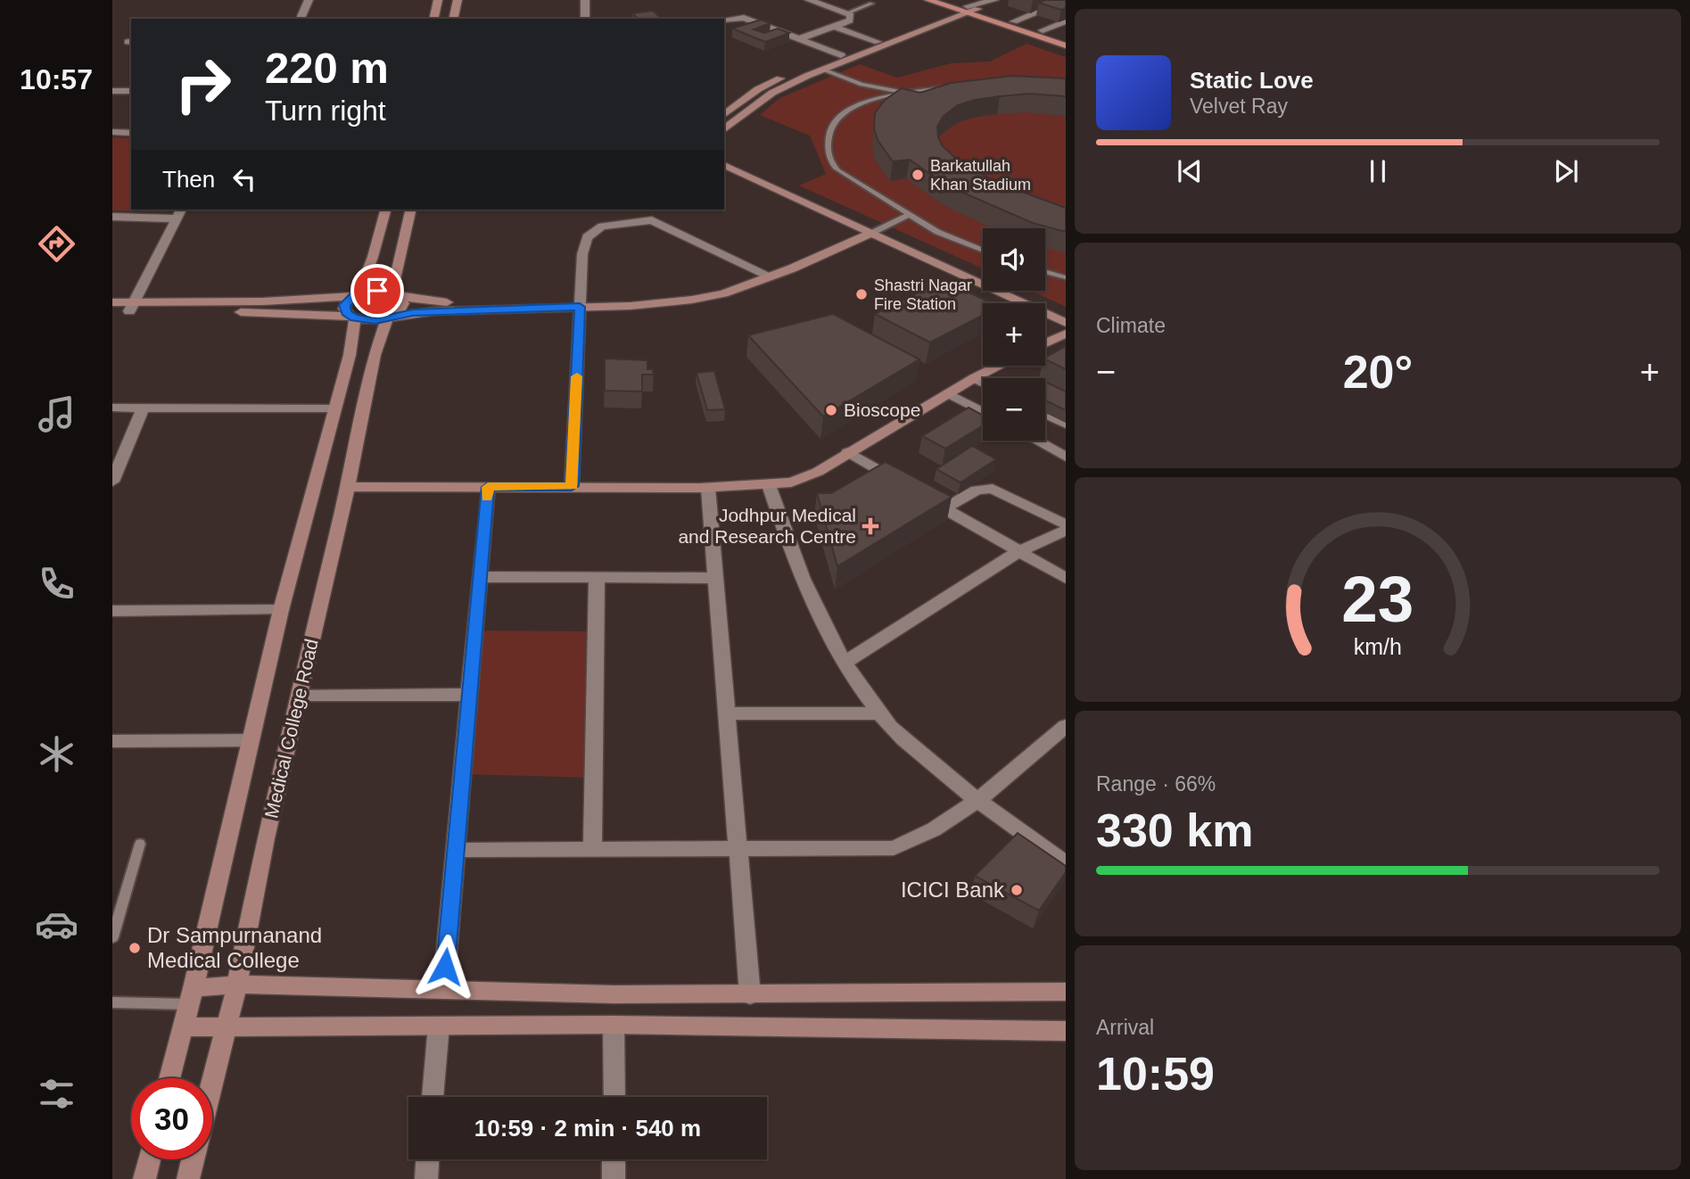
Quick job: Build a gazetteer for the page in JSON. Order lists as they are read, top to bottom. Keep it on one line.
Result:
{"streets":{"street":["Medical College Road"]},"places":{"other":["Barkatullah Khan Stadium","Shastri Nagar Fire Station","Bioscope","ICICI Bank","Dr Sampurnanand Medical College"],"health":["Jodhpur Medical and Research Centre"]},"page":{"tabs":"10:57","turn":["220 m","Turn right"],"song":["Static Love","Velvet Ray"],"then":"Then","map_buttons":["+","−"],"tile":["Climate",["Range · 66%","330 km"],["Arrival","10:59"]],"heat":["−","20°","+"],"limit":"30","trip":"10:59 · 2 min · 540 m","gauge":["23","km/h"]}}
